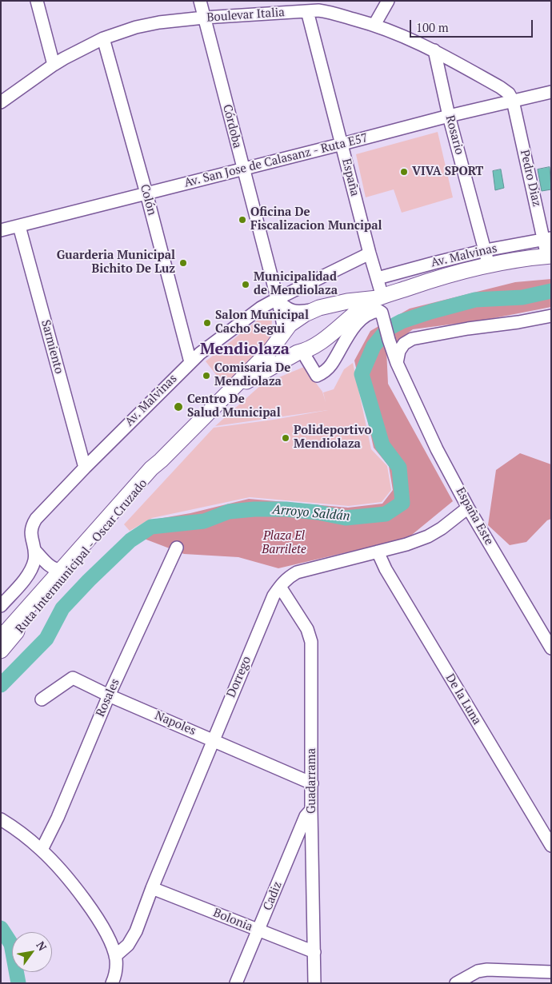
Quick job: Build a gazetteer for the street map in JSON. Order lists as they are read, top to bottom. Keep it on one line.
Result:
{"streets":{"main road":["Ruta Intermunicipal - Oscar Cruzado"],"street":["Boulevar Italia","Córdoba","Rosario","Av. San Jose de Calasanz - Ruta E57","España","Pedro Diaz","Colón","Av. Malvinas","Sarmiento","España Este","Dorrego","Rosales","De la Luna","Napoles","Guadarrama","Cadiz","Bolonia"]},"crossings":[["Boulevar Italia","Córdoba"],["Boulevar Italia","Rosario"],["Boulevar Italia","Av. San Jose de Calasanz - Ruta E57"],["Boulevar Italia","España"],["Boulevar Italia","Pedro Diaz"],["Boulevar Italia","Colón"],["Córdoba","Av. San Jose de Calasanz - Ruta E57"],["Córdoba","Av. Malvinas"],["Córdoba","Ruta Intermunicipal - Oscar Cruzado"],["Rosario","Av. San Jose de Calasanz - Ruta E57"],["Rosario","Av. Malvinas"],["Rosario","Ruta Intermunicipal - Oscar Cruzado"],["Av. San Jose de Calasanz - Ruta E57","España"],["Av. San Jose de Calasanz - Ruta E57","Pedro Diaz"],["Av. San Jose de Calasanz - Ruta E57","Colón"],["Av. San Jose de Calasanz - Ruta E57","Sarmiento"],["España","Av. Malvinas"],["España","Ruta Intermunicipal - Oscar Cruzado"],["Pedro Diaz","Av. Malvinas"],["Pedro Diaz","Ruta Intermunicipal - Oscar Cruzado"],["Colón","Av. Malvinas"],["Av. Malvinas","Sarmiento"],["España Este","Ruta Intermunicipal - Oscar Cruzado"],["España Este","Dorrego"],["Dorrego","De la Luna"],["Dorrego","Napoles"],["Dorrego","Guadarrama"],["Dorrego","Bolonia"],["Rosales","Napoles"],["Napoles","Guadarrama"],["Guadarrama","Cadiz"],["Guadarrama","Bolonia"],["Cadiz","Bolonia"]],"districts":["Mendiolaza"],"water":["Arroyo Saldán"],"parks":["Plaza El Barrilete"],"places":["VIVA SPORT","Oficina De Fiscalizacion Muncipal","Guarderia Municipal Bichito De Luz","Municipalidad de Mendiolaza","Salon Municipal Cacho Segui","Comisaria De Mendiolaza","Centro De Salud Municipal","Polideportivo Mendiolaza"],"scale_bar":"100 m","north":"top right"}
